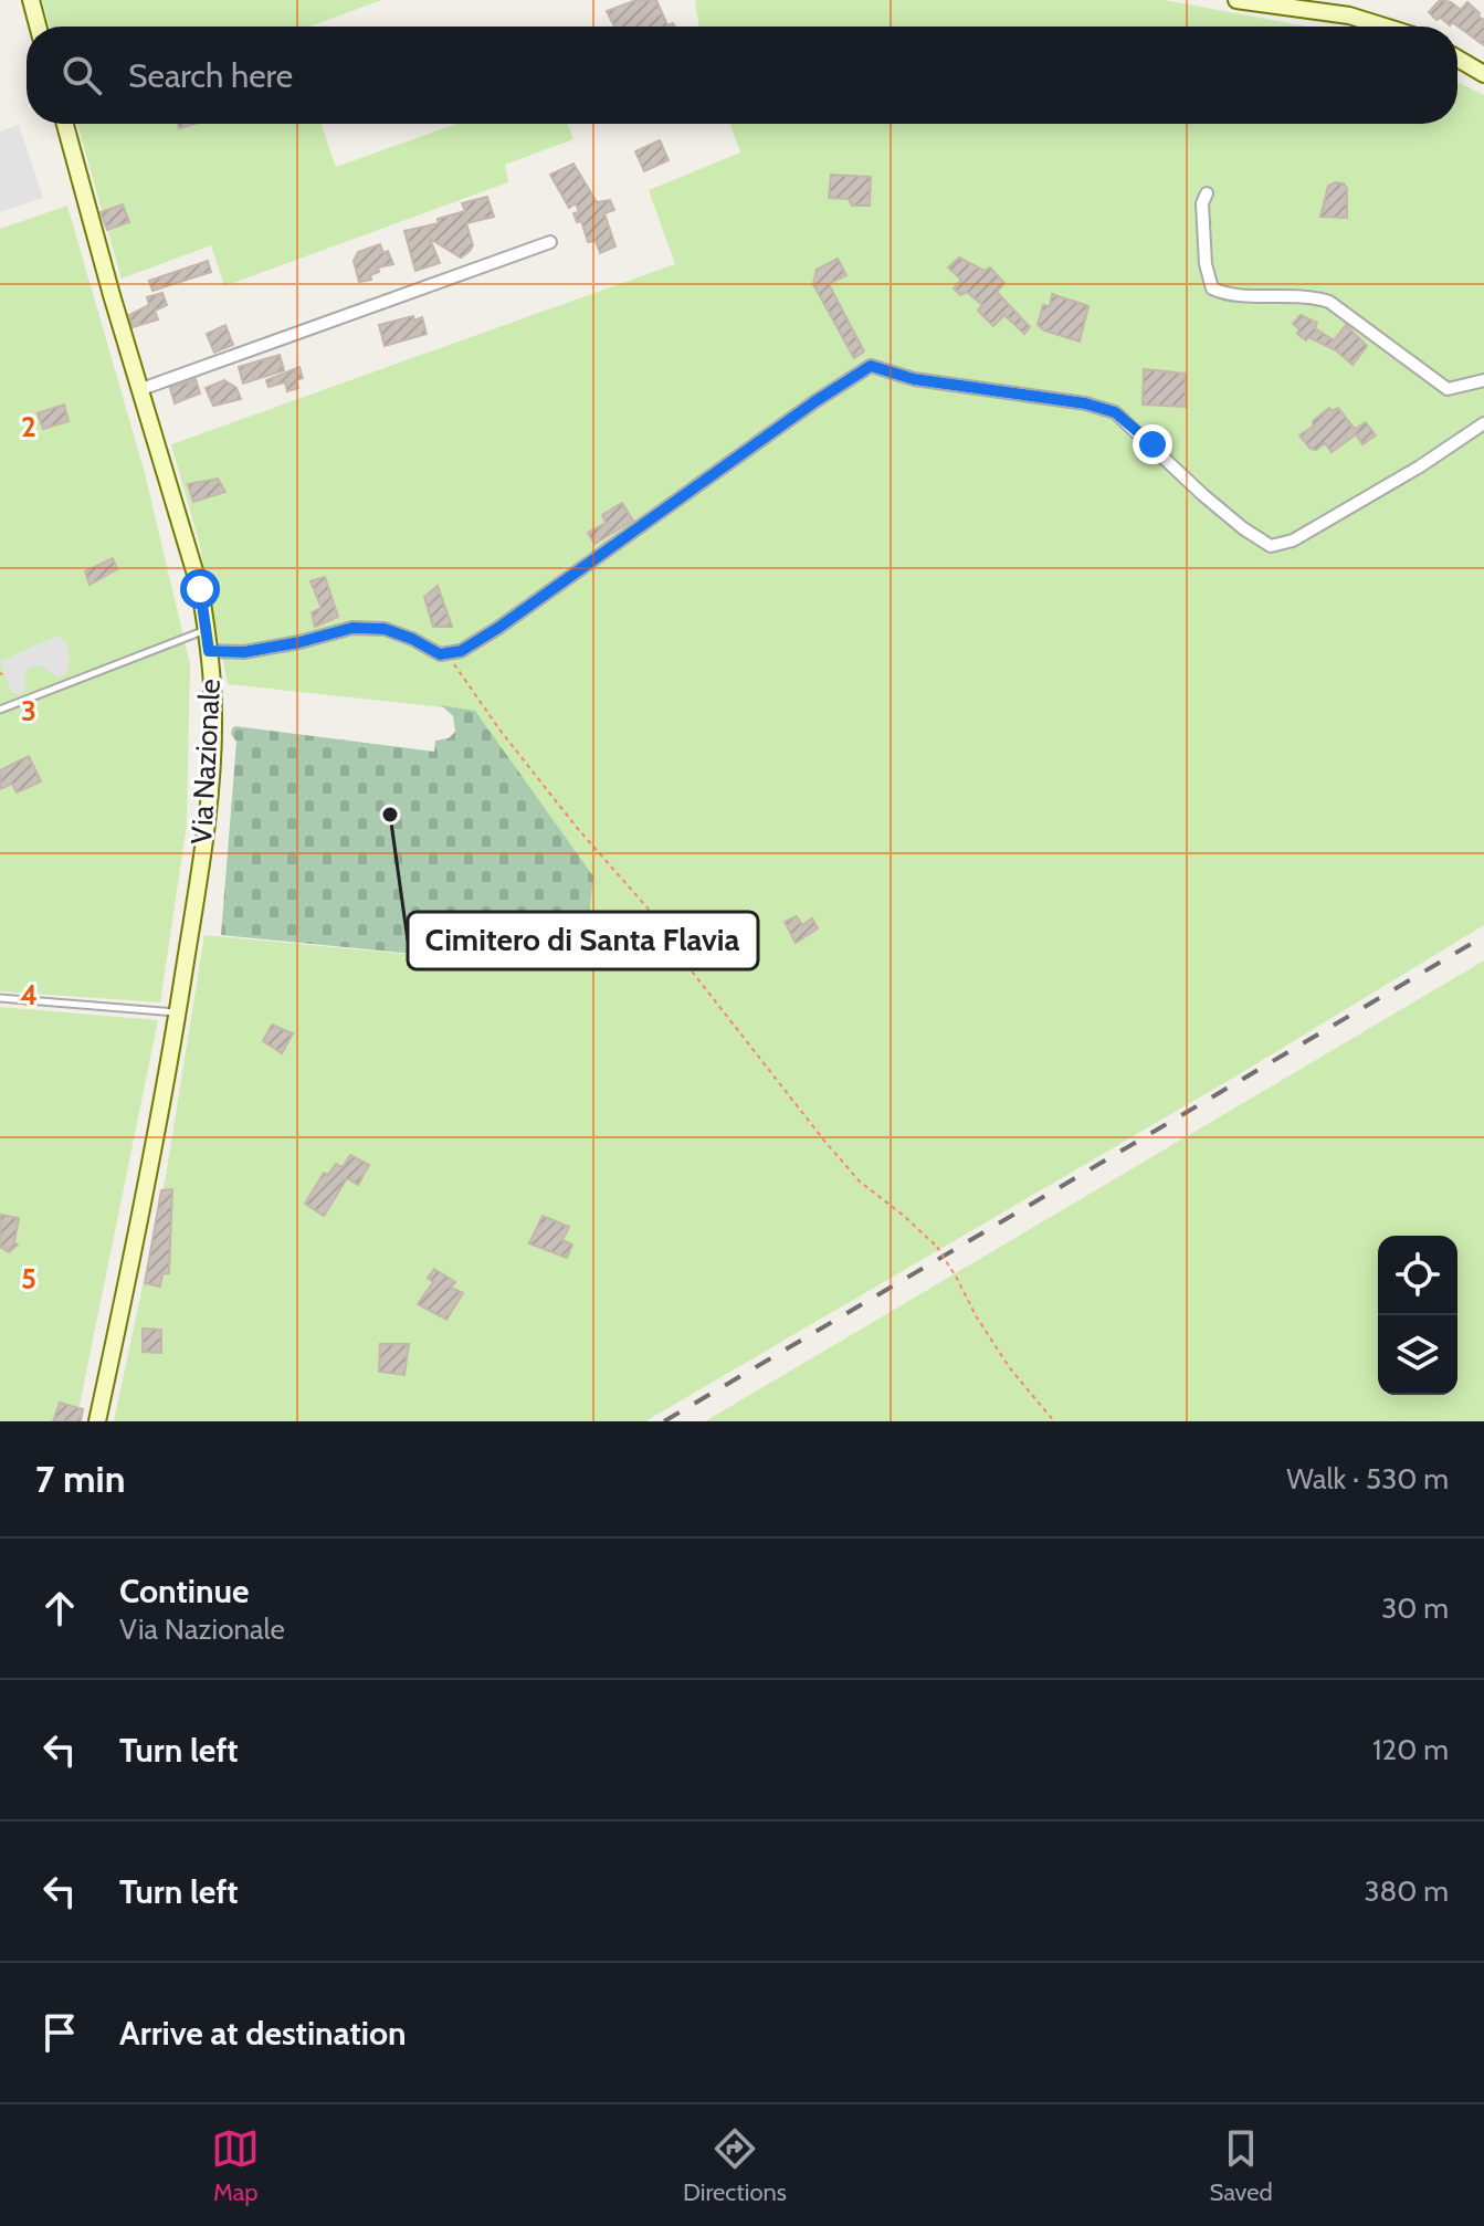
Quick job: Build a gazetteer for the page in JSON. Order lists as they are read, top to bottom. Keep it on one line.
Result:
{"streets":{"main road":["Via Nazionale"]},"places":["Cimitero di Santa Flavia"],"page":{"search":"Search here","heading":["7 min","Walk · 530 m"],"list":[["Continue","Via Nazionale","30 m"],["Turn left","120 m"],["Turn left","380 m"],"Arrive at destination"],"nav":["Map","Directions","Saved"]},"grid":{"rows":["2","3","4","5"]}}
